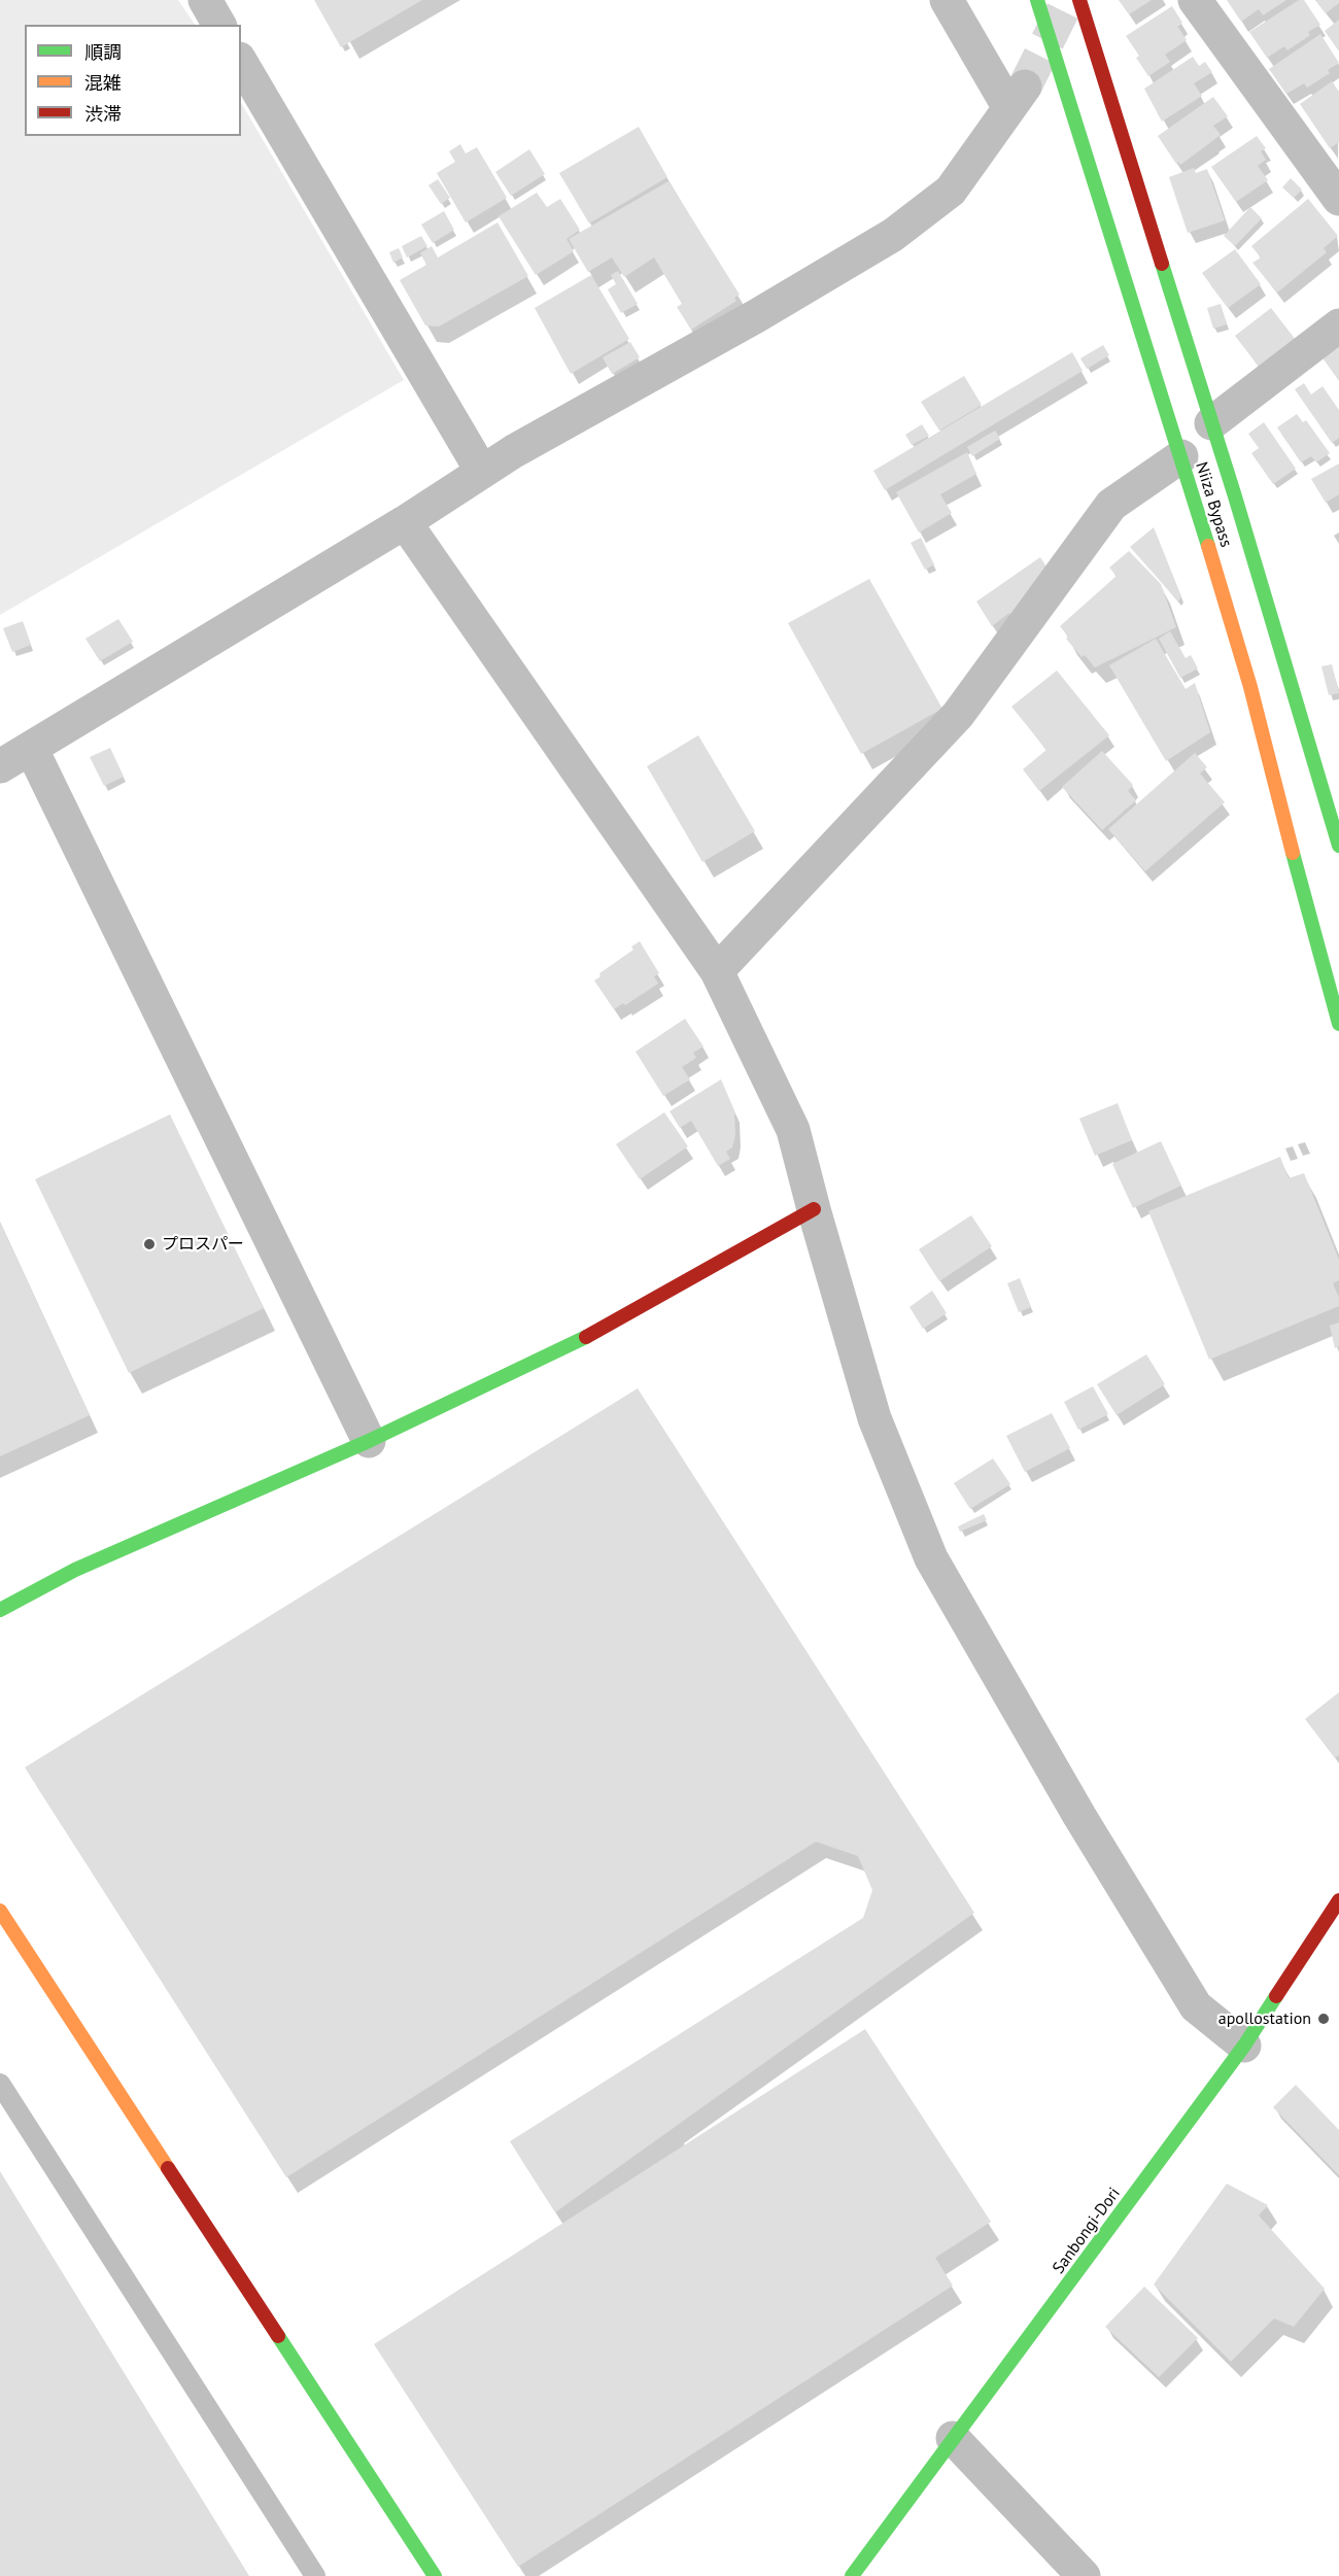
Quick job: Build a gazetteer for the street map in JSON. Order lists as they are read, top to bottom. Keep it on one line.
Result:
{"streets":{"main road":["Niiza Bypass","Sanbongi-Dori"]},"places":["プロスパー","apollostation"],"legend":["順調","混雑","渋滞"]}
